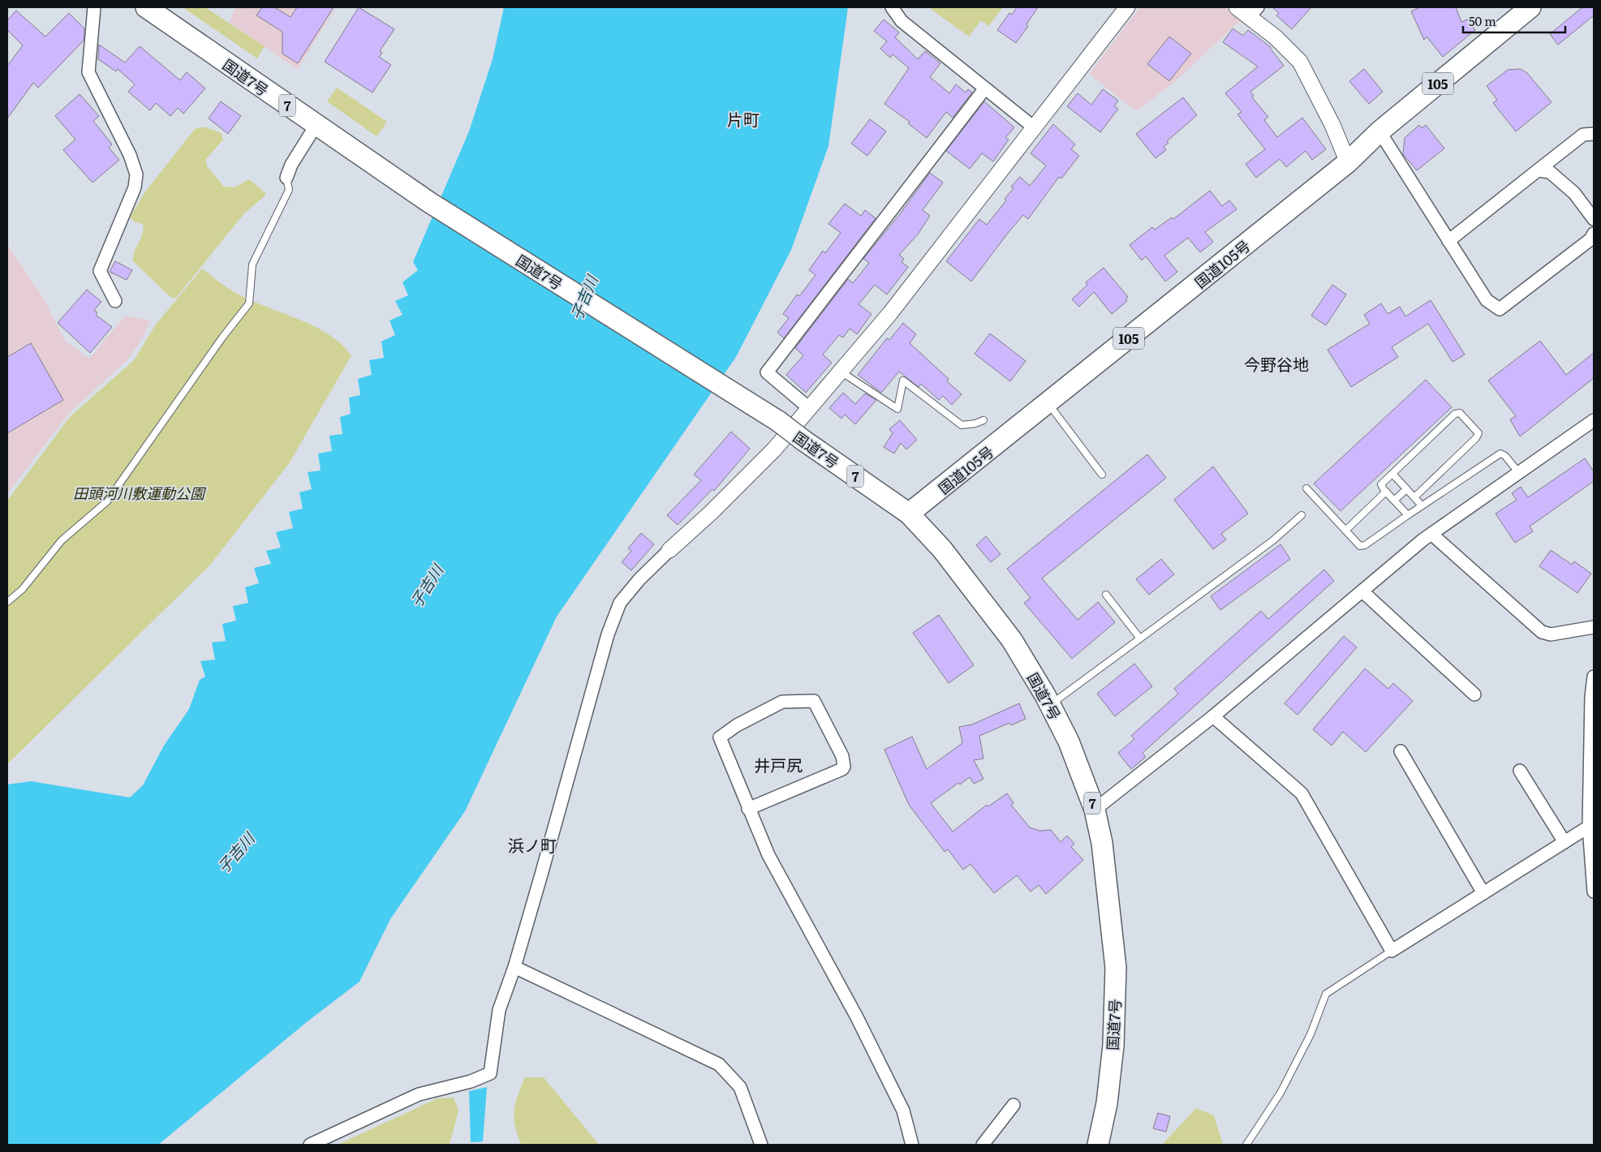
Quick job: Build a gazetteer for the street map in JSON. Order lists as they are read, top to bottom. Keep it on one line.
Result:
{"streets":{"highway":["国道7号","105","7","国道105号"]},"crossings":[["国道7号","国道105号"]],"districts":["片町","今野谷地","井戸尻","浜ノ町"],"water":["子吉川"],"parks":["田頭河川敷運動公園"],"scale_bar":"50 m"}
